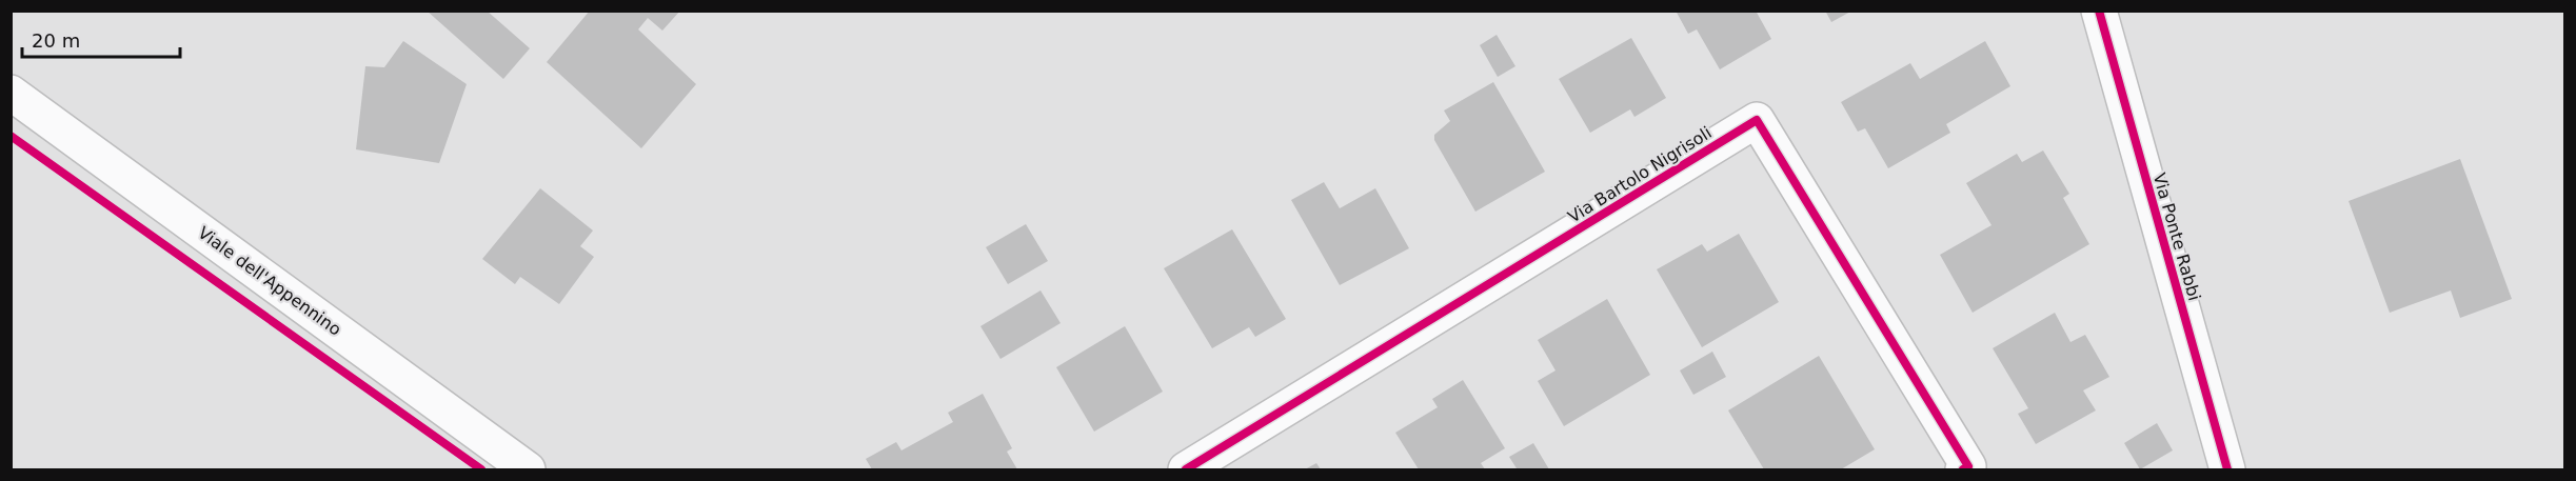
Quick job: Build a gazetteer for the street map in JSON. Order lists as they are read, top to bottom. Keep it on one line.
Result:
{"streets":{"street":["Via Bartolo Nigrisoli","Via Ponte Rabbi","Viale dell'Appennino"]},"scale_bar":"20 m"}
